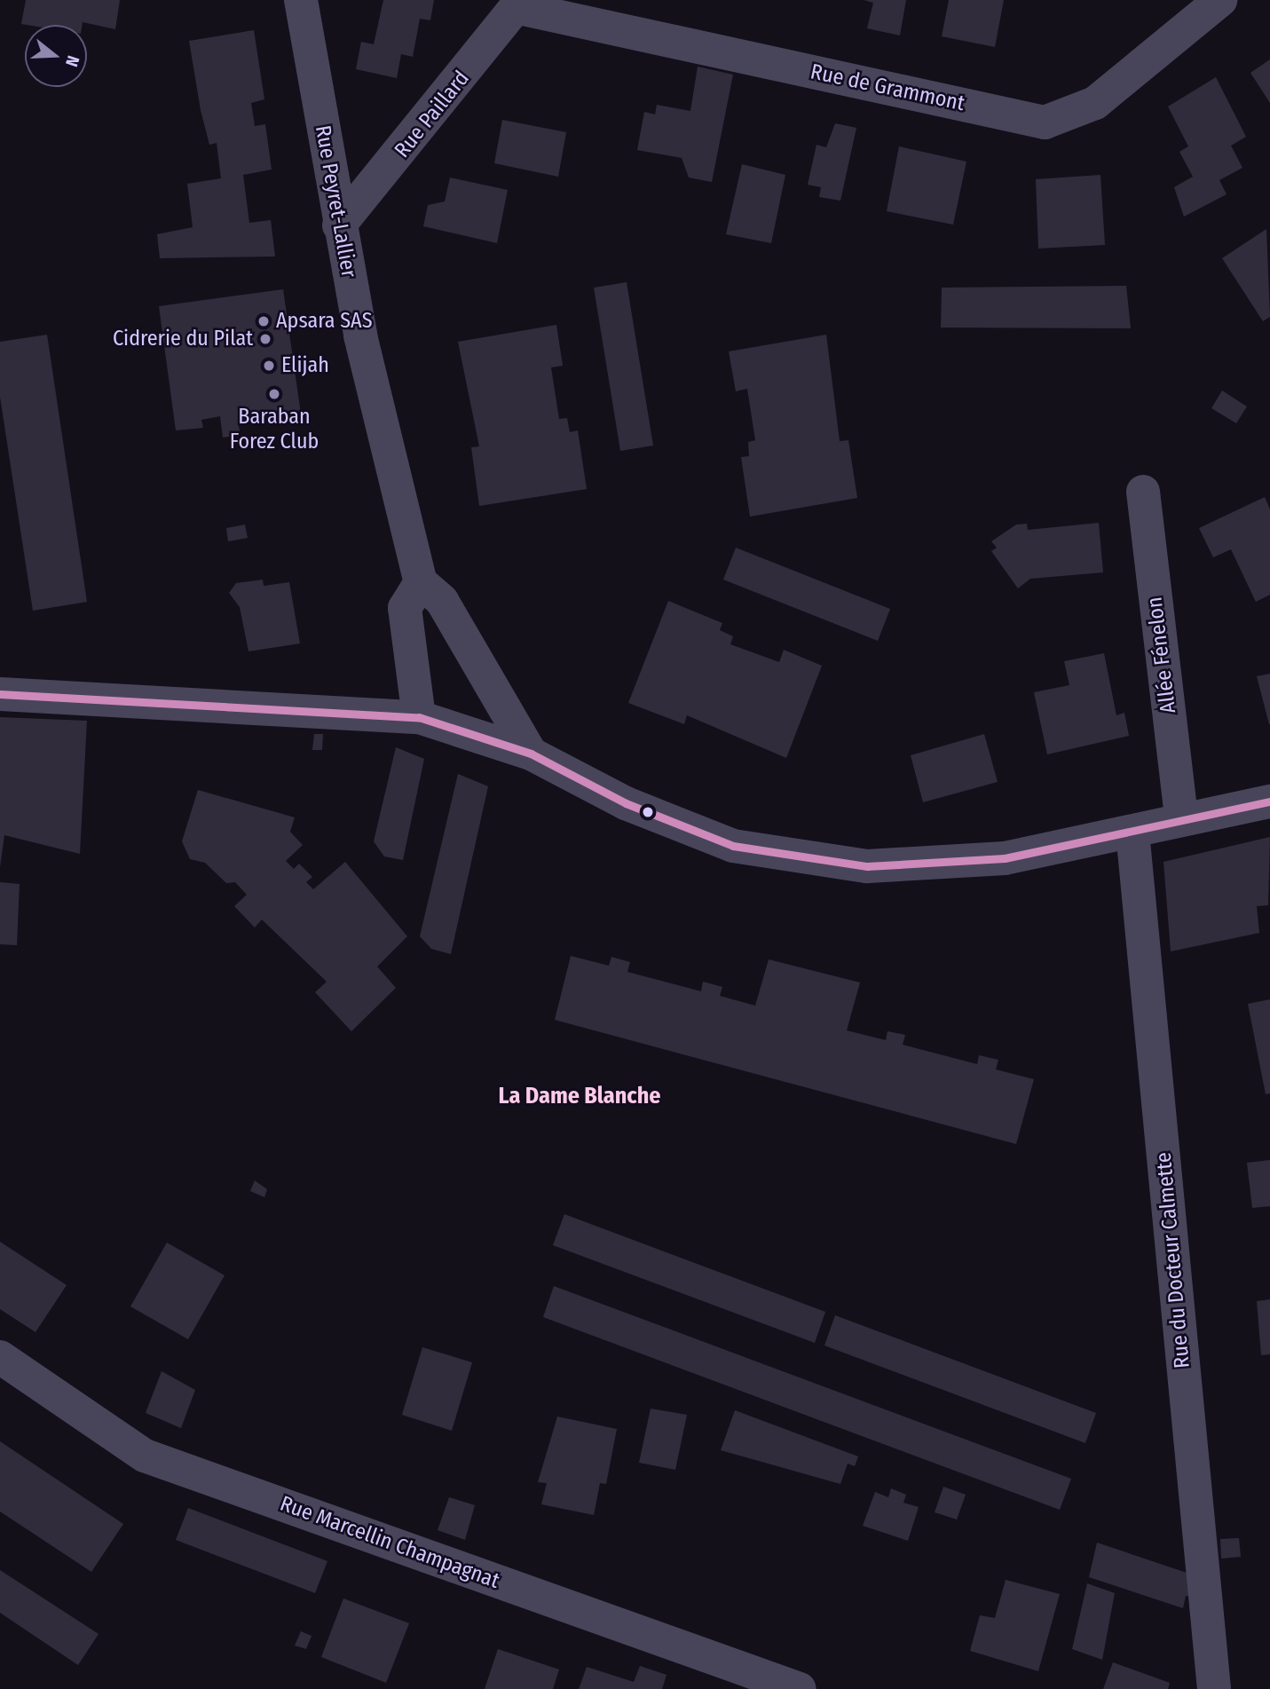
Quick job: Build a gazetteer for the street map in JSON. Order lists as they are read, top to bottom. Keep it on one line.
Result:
{"streets":{"street":["Rue de Grammont","Rue Paillard","Rue Peyret-Lallier","Allée Fénelon","Rue du Docteur Calmette","Rue Marcellin Champagnat"]},"crossings":[["Rue de Grammont","Rue Paillard"],["Rue Paillard","Rue Peyret-Lallier"]],"districts":["La Dame Blanche"],"places":["Apsara SAS","Cidrerie du Pilat","Elijah","Baraban Forez Club"],"north":"right"}
